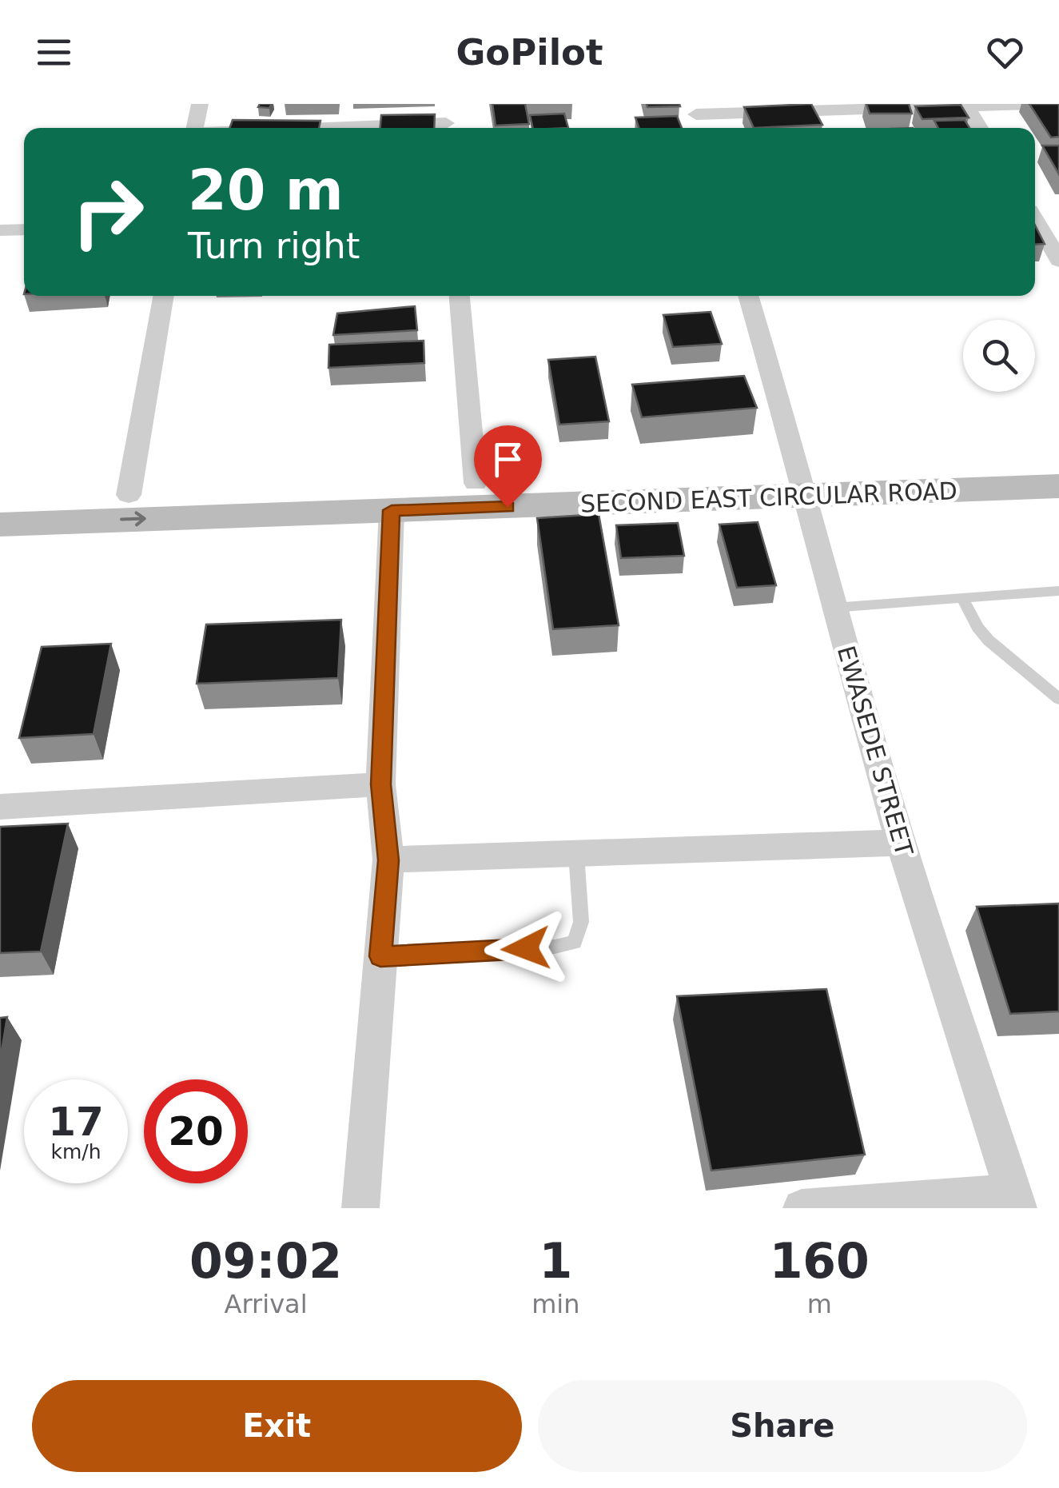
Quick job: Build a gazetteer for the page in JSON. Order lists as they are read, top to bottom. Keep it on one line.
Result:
{"streets":{"main road":["SECOND EAST CIRCULAR ROAD"],"street":["EWASEDE STREET"]},"crossings":[["SECOND EAST CIRCULAR ROAD","EWASEDE STREET"]],"page":{"header":"GoPilot","turn":["20 m","Turn right"],"speed":"17 km/h","limit":"20","eta":["09:02","Arrival","1","min","160","m"],"buttons":["Exit","Share"]}}
